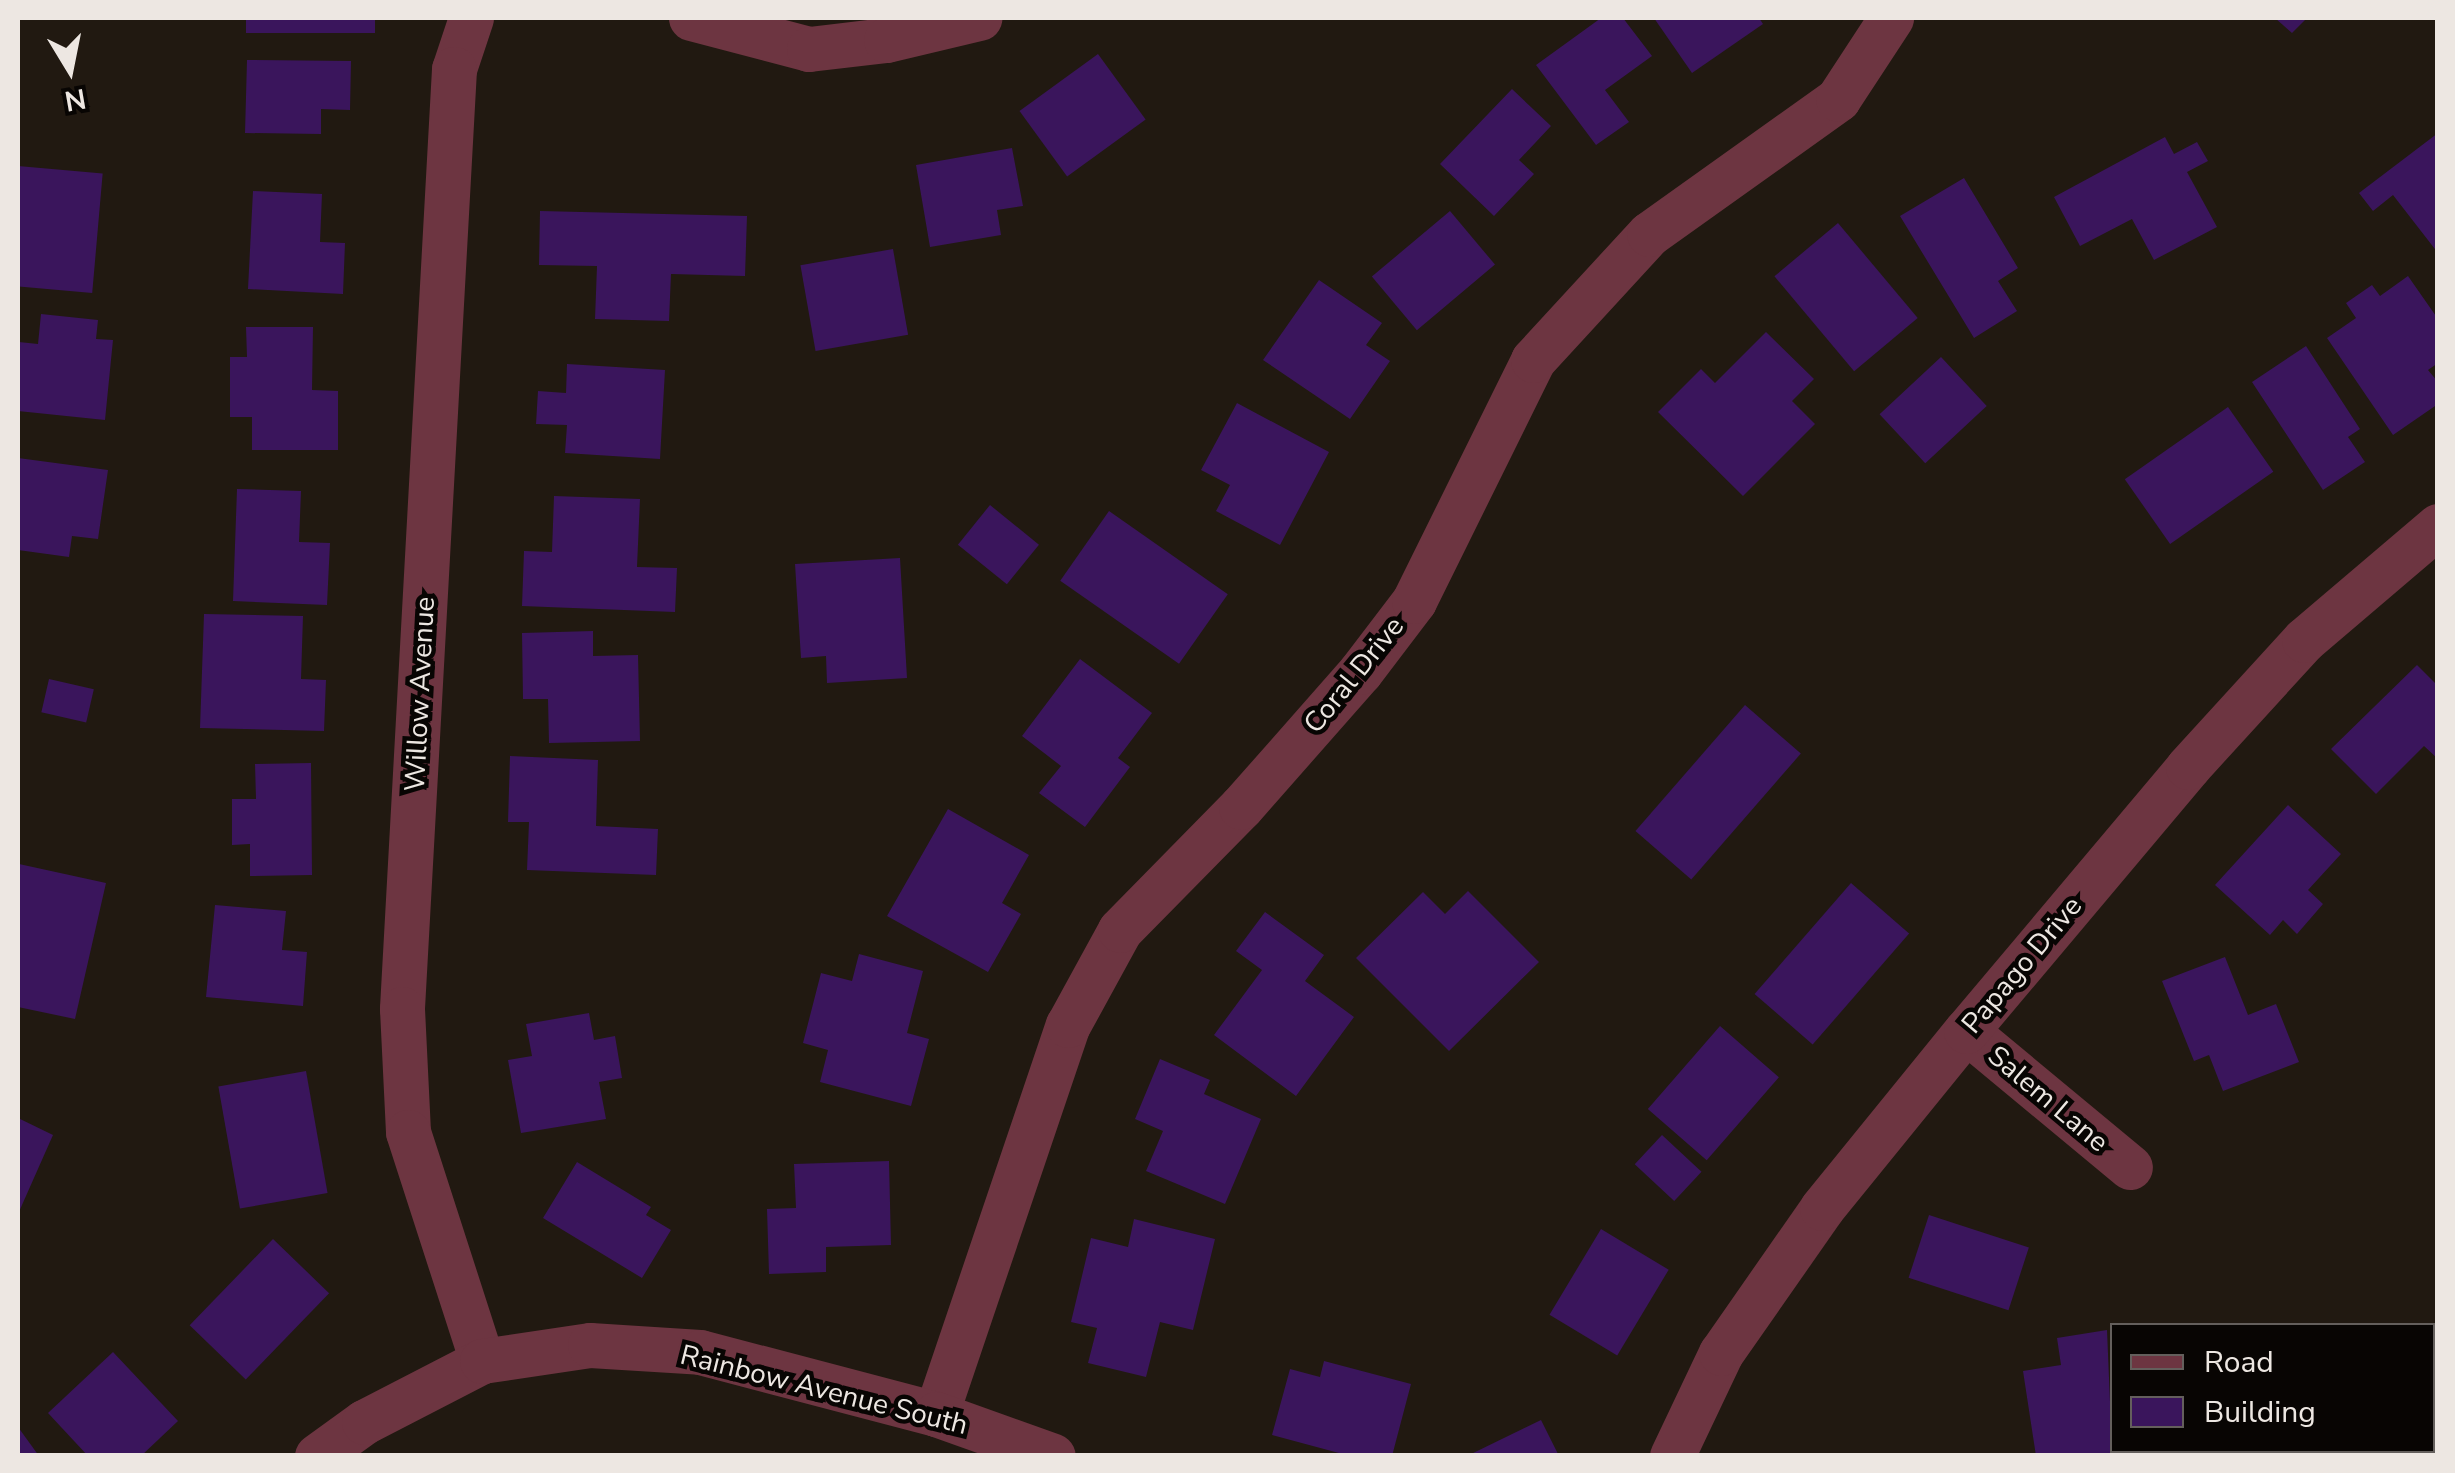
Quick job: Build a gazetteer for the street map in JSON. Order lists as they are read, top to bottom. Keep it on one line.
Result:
{"streets":{"street":["Coral Drive","Willow Avenue","Papago Drive","Salem Lane","Rainbow Avenue South"]},"crossings":[["Coral Drive","Rainbow Avenue South"],["Willow Avenue","Rainbow Avenue South"],["Papago Drive","Salem Lane"]],"legend":["Road","Building"],"north":"bottom"}
